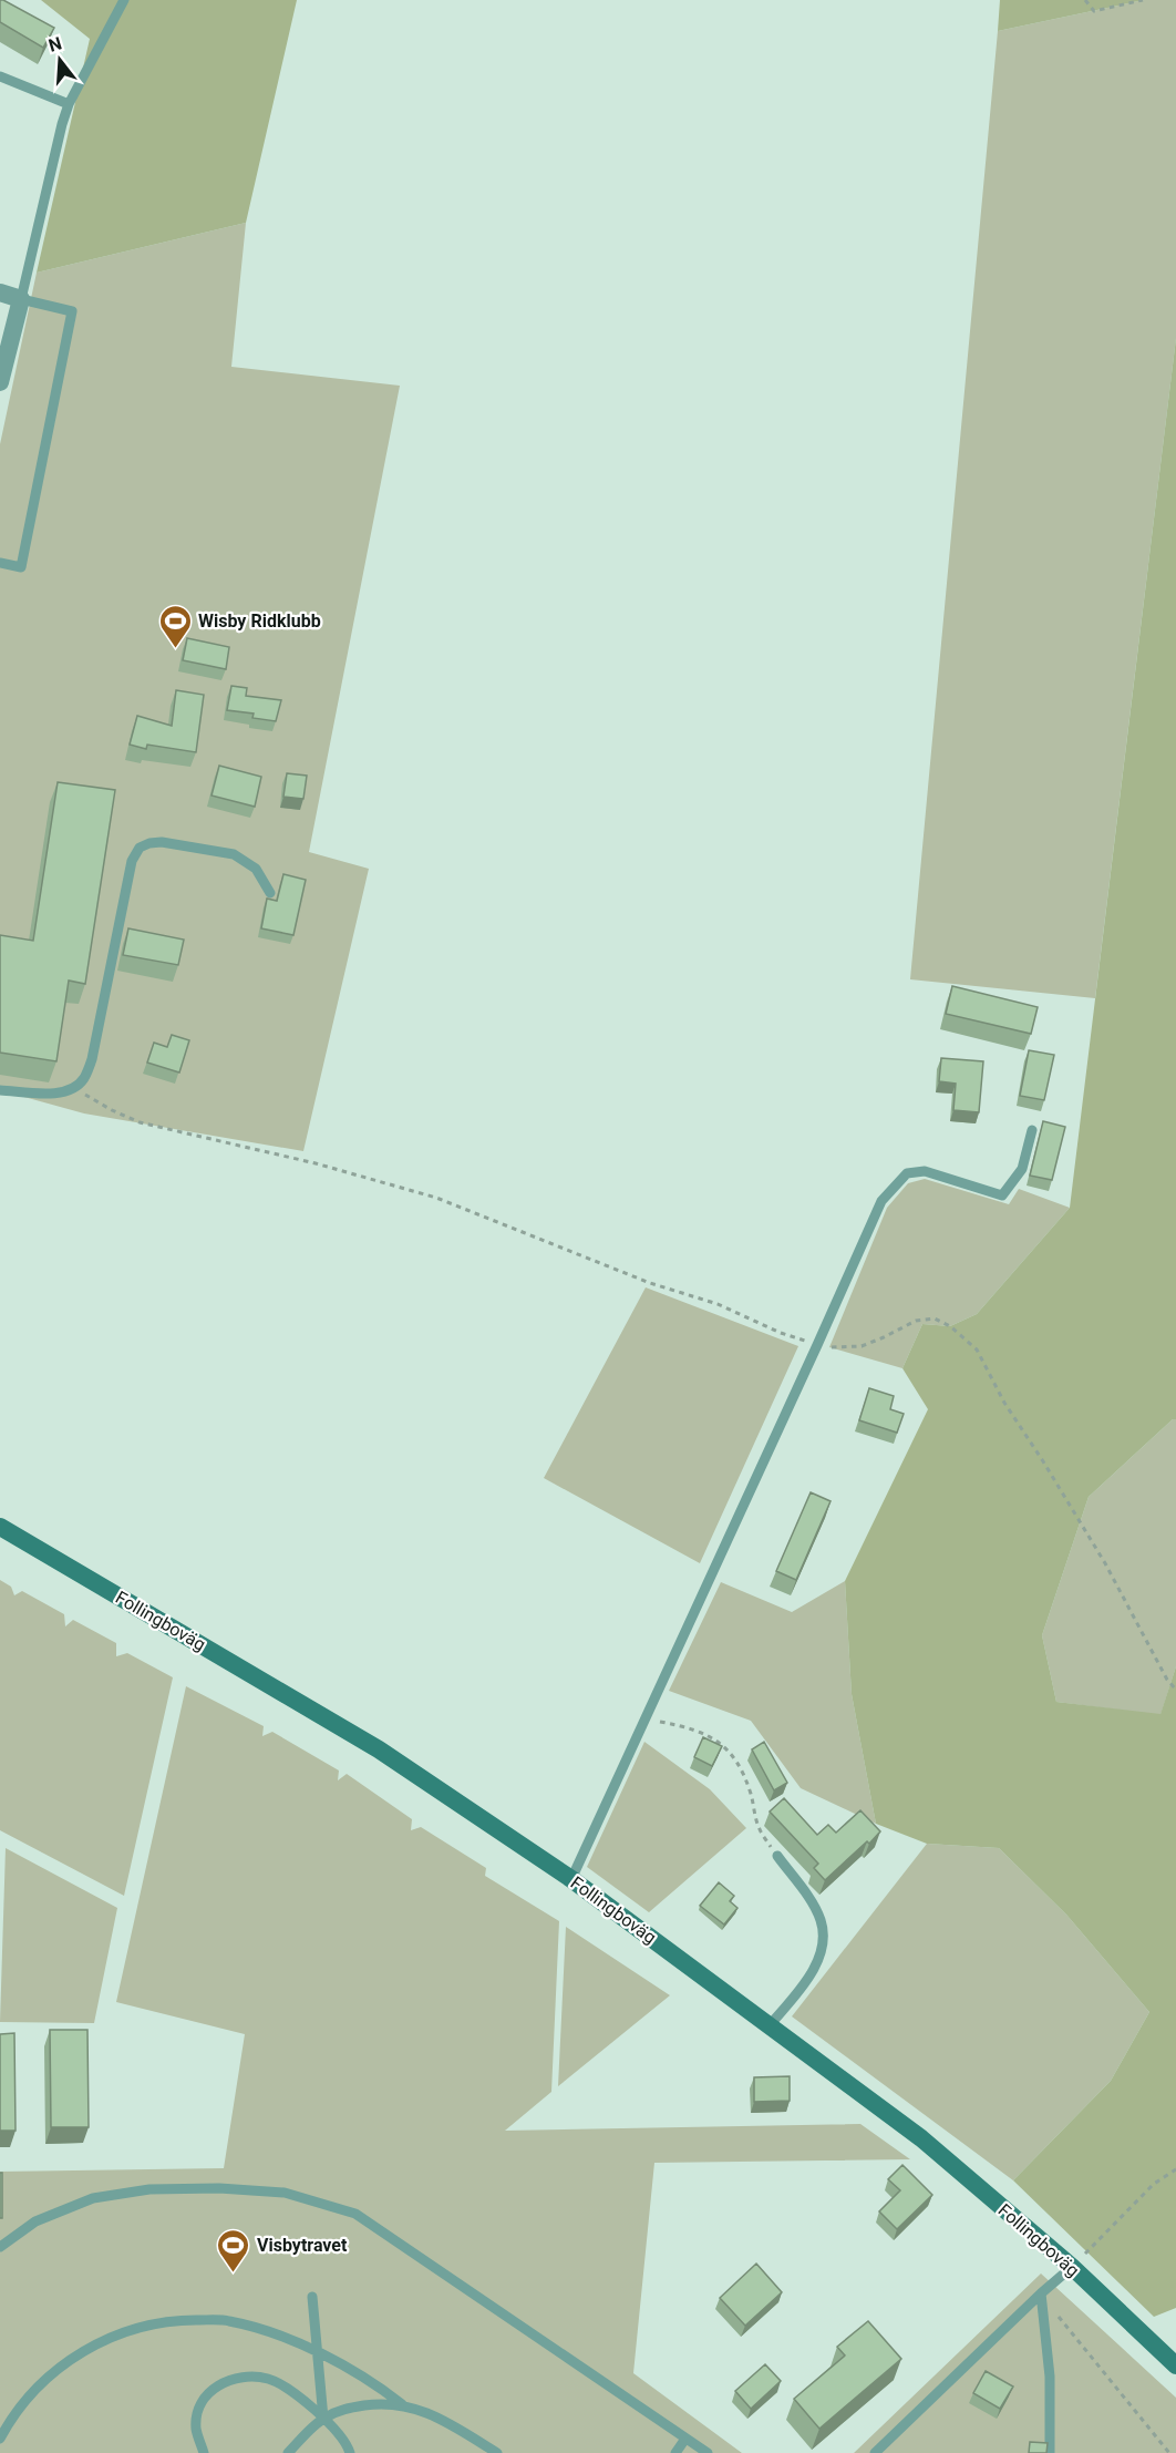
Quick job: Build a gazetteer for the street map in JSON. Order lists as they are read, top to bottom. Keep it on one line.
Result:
{"streets":{"main road":["Follingboväg"]},"places":{"sports":["Wisby Ridklubb","Visbytravet"]},"north":"top"}
